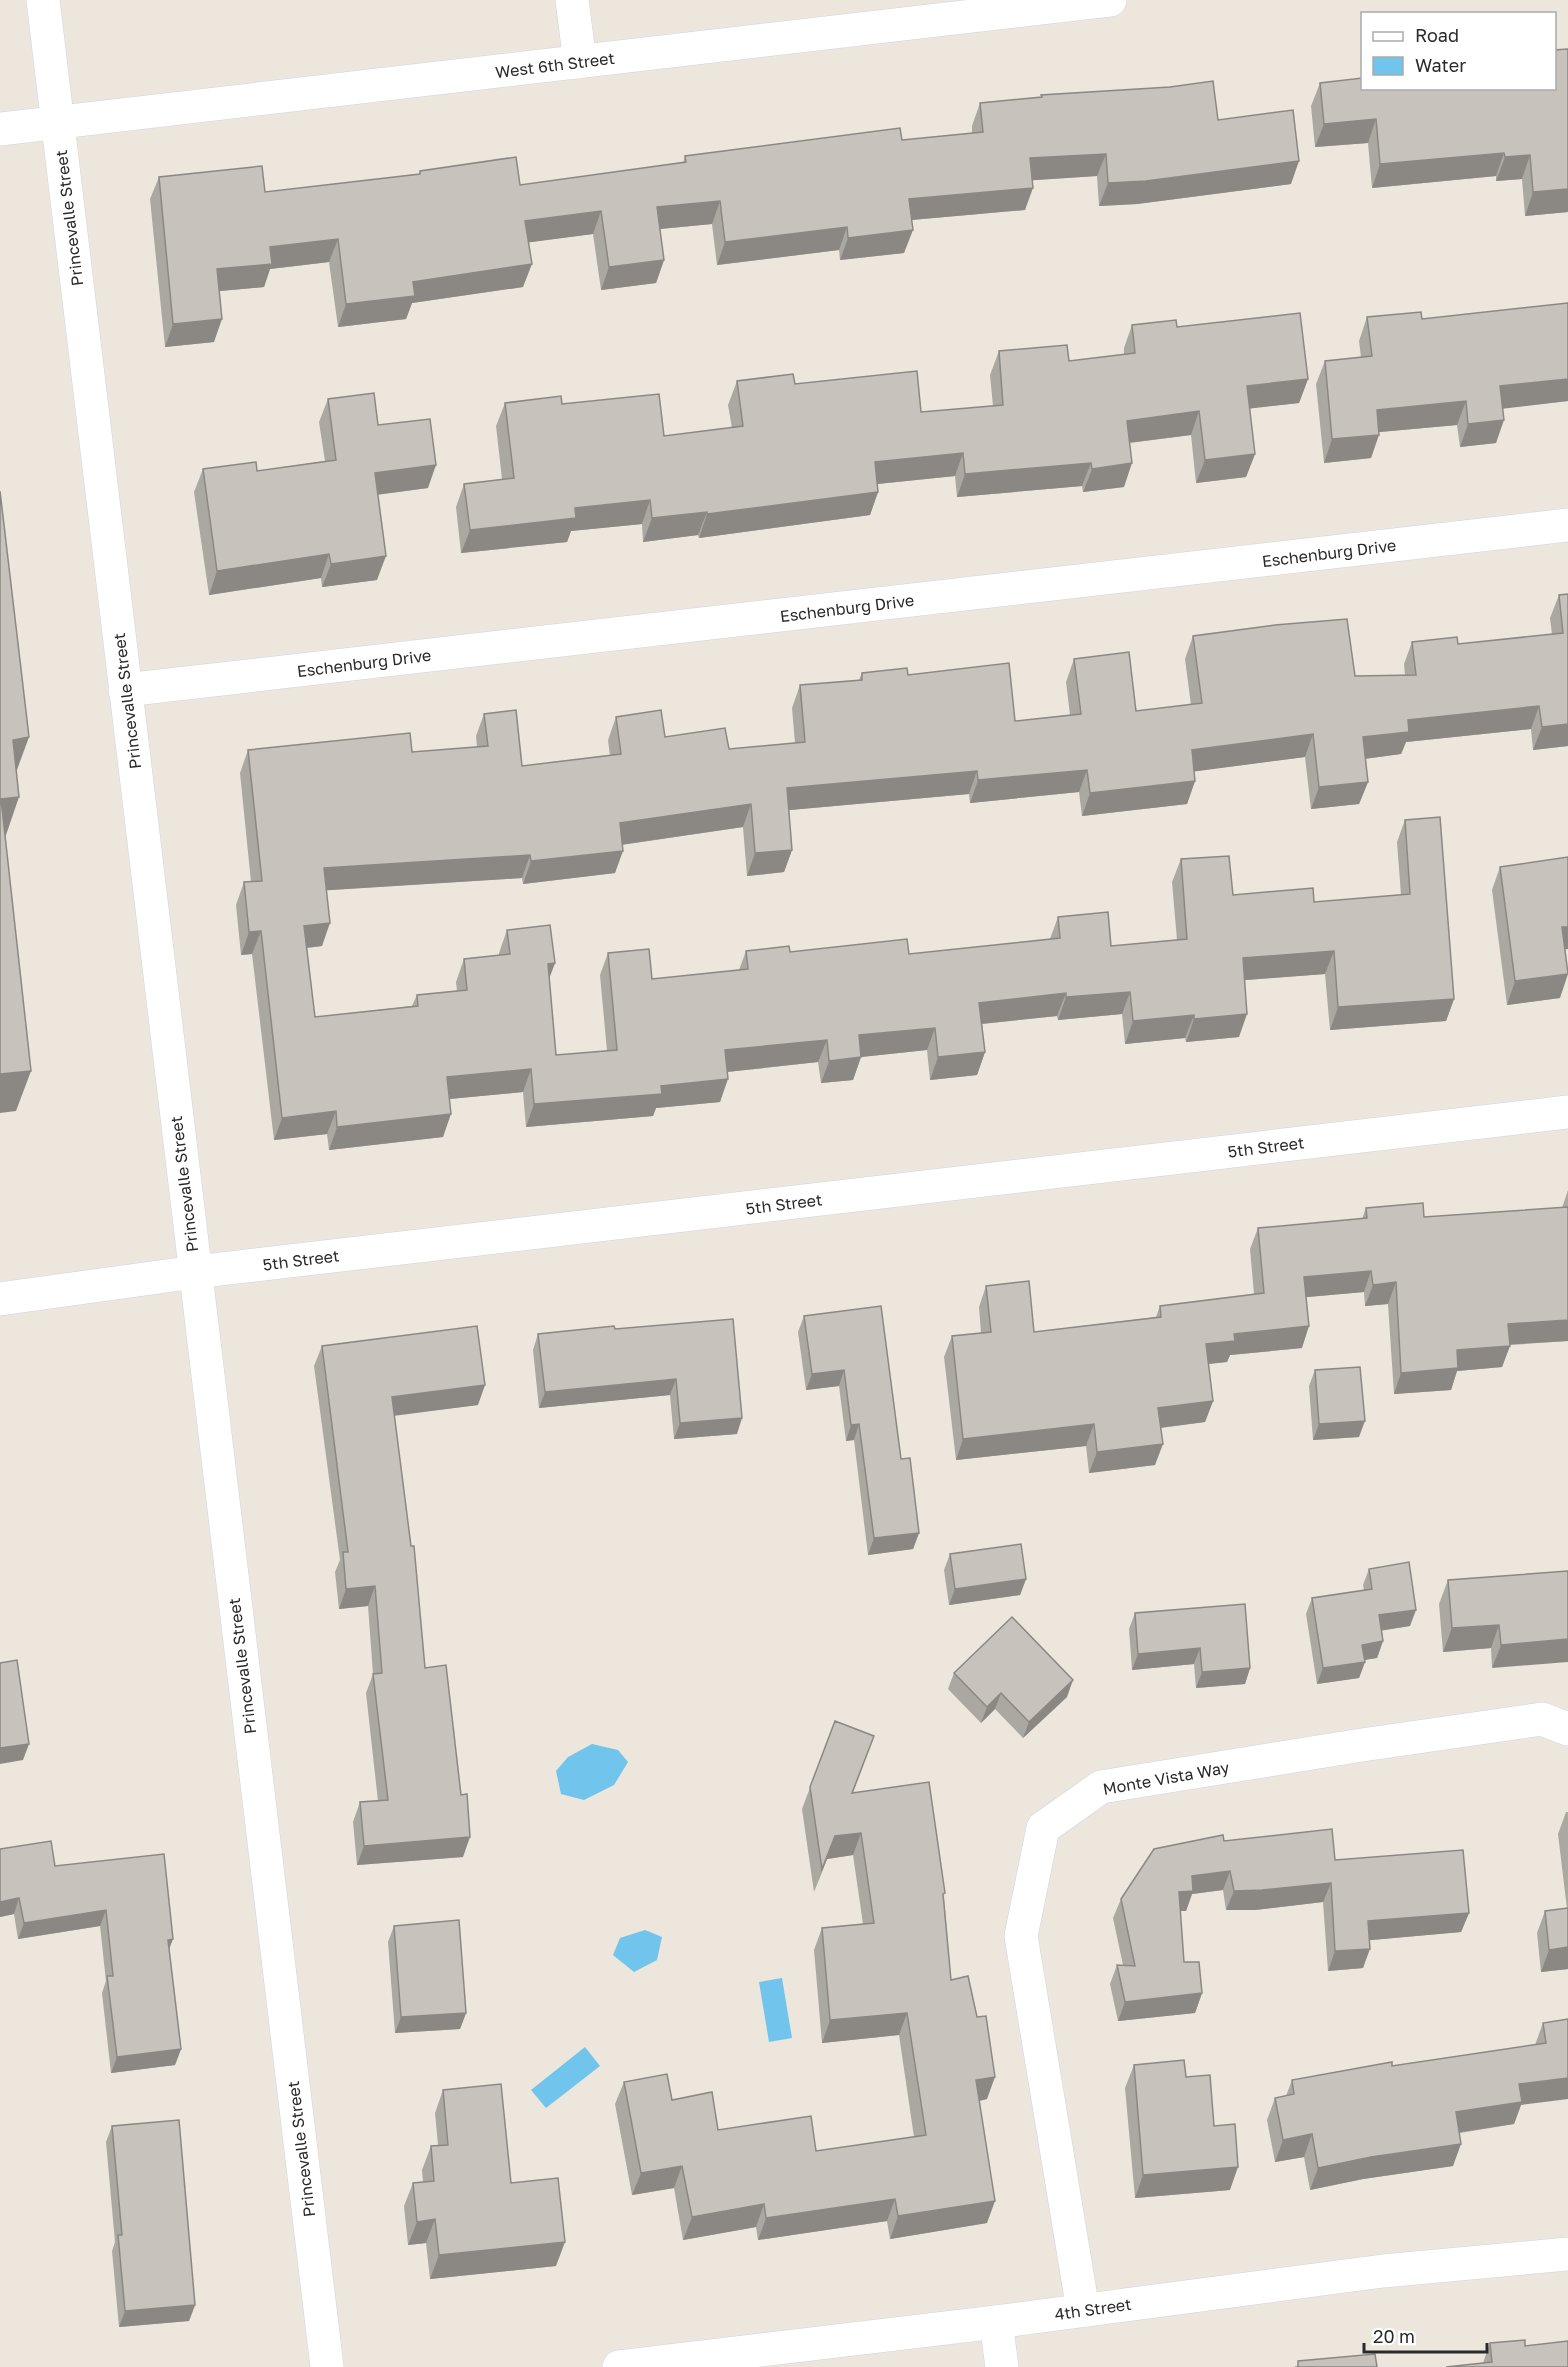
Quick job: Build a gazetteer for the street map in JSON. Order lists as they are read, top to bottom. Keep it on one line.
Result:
{"streets":{"street":["West 6th Street","Princevalle Street","Eschenburg Drive","5th Street","Monte Vista Way","4th Street"]},"crossings":[["West 6th Street","Princevalle Street"],["Princevalle Street","Eschenburg Drive"],["Princevalle Street","5th Street"],["Monte Vista Way","4th Street"]],"legend":["Road","Water"],"scale_bar":"20 m"}
